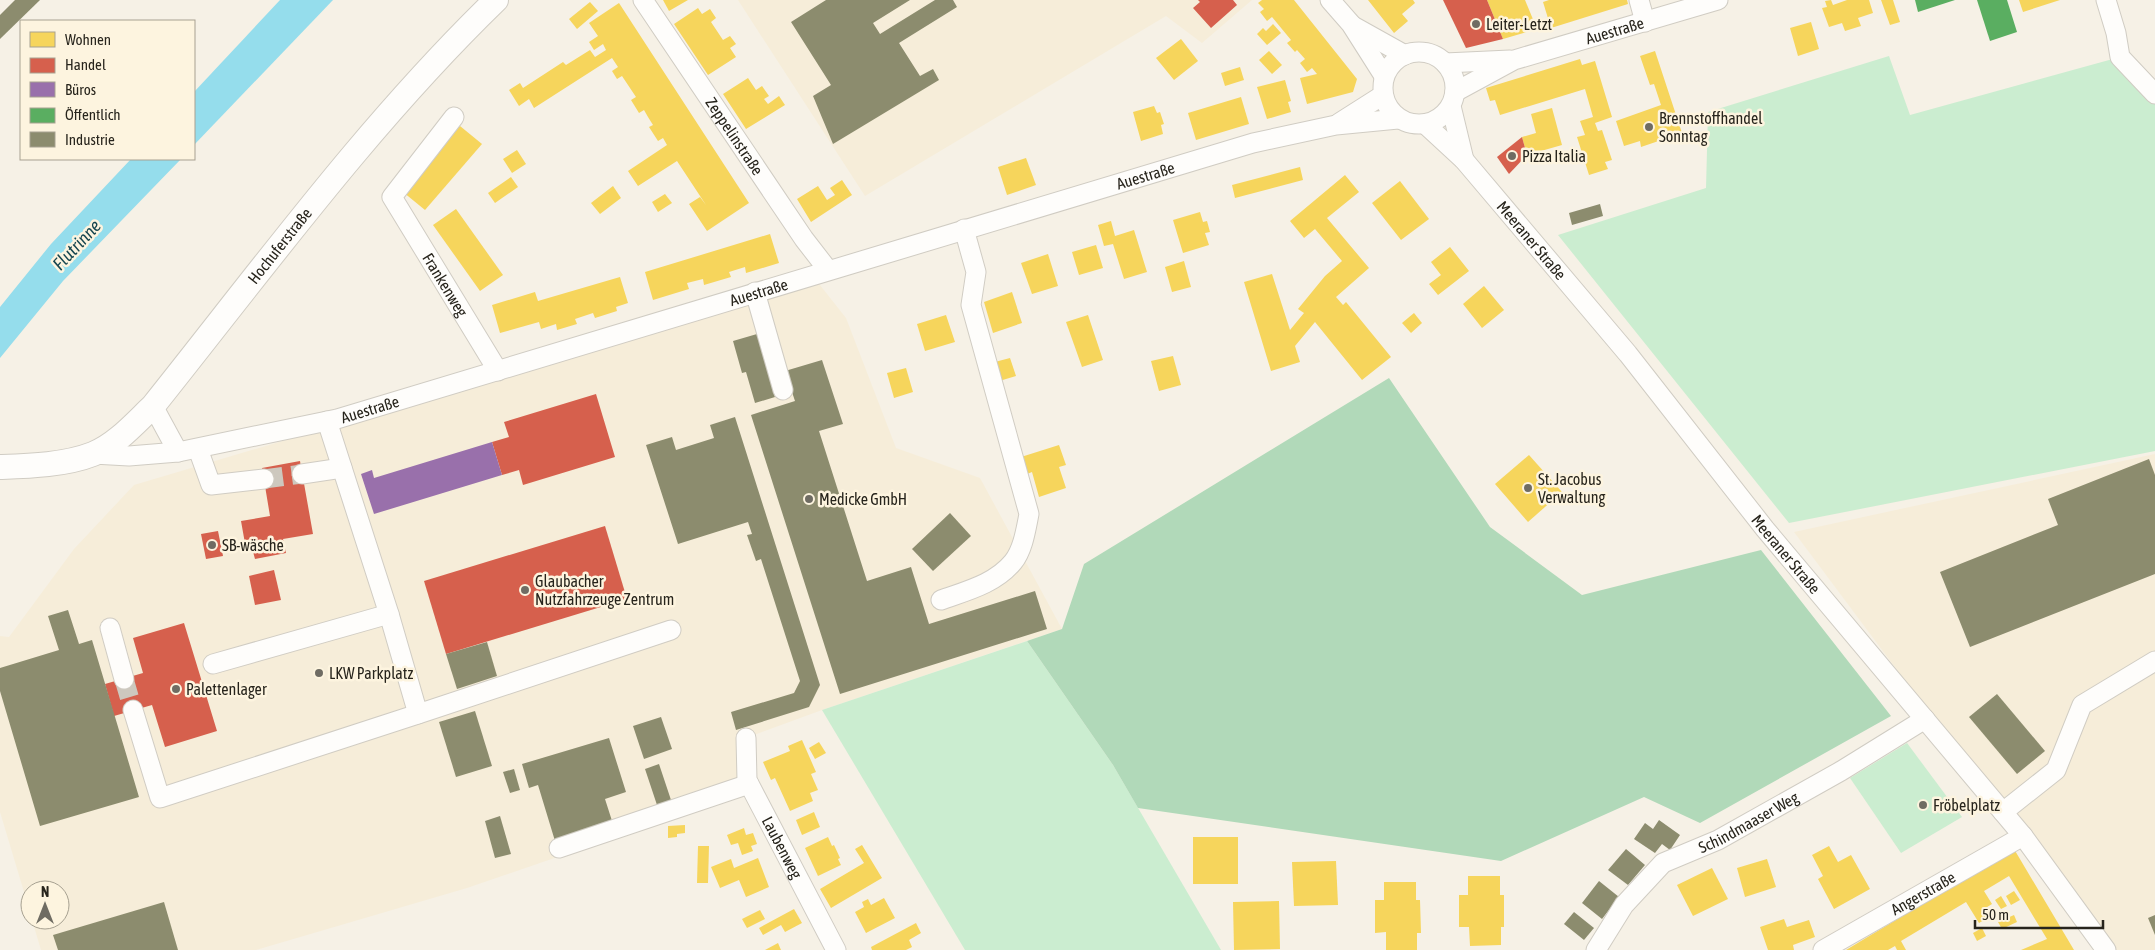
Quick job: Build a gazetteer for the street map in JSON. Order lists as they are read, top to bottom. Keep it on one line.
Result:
{"streets":{"main road":["Hochuferstraße"],"street":["Auestraße","Zeppelinstraße","Meeraner Straße","Frankenweg","Schindmaaser Weg","Laubenweg","Angerstraße"]},"crossings":[["Auestraße","Zeppelinstraße"],["Auestraße","Meeraner Straße"],["Auestraße","Hochuferstraße"],["Auestraße","Frankenweg"],["Meeraner Straße","Schindmaaser Weg"],["Meeraner Straße","Angerstraße"]],"water":["Flutrinne"],"places":["Leiter-Letzt","Brennstoffhandel Sonntag","Pizza Italia","St. Jacobus Verwaltung","Medicke GmbH","SB-wäsche","Glaubacher Nutzfahrzeuge Zentrum","LKW Parkplatz","Palettenlager","Fröbelplatz"],"legend":["Wohnen","Handel","Büros","Öffentlich","Industrie"],"scale_bar":"50 m","north":"top"}
